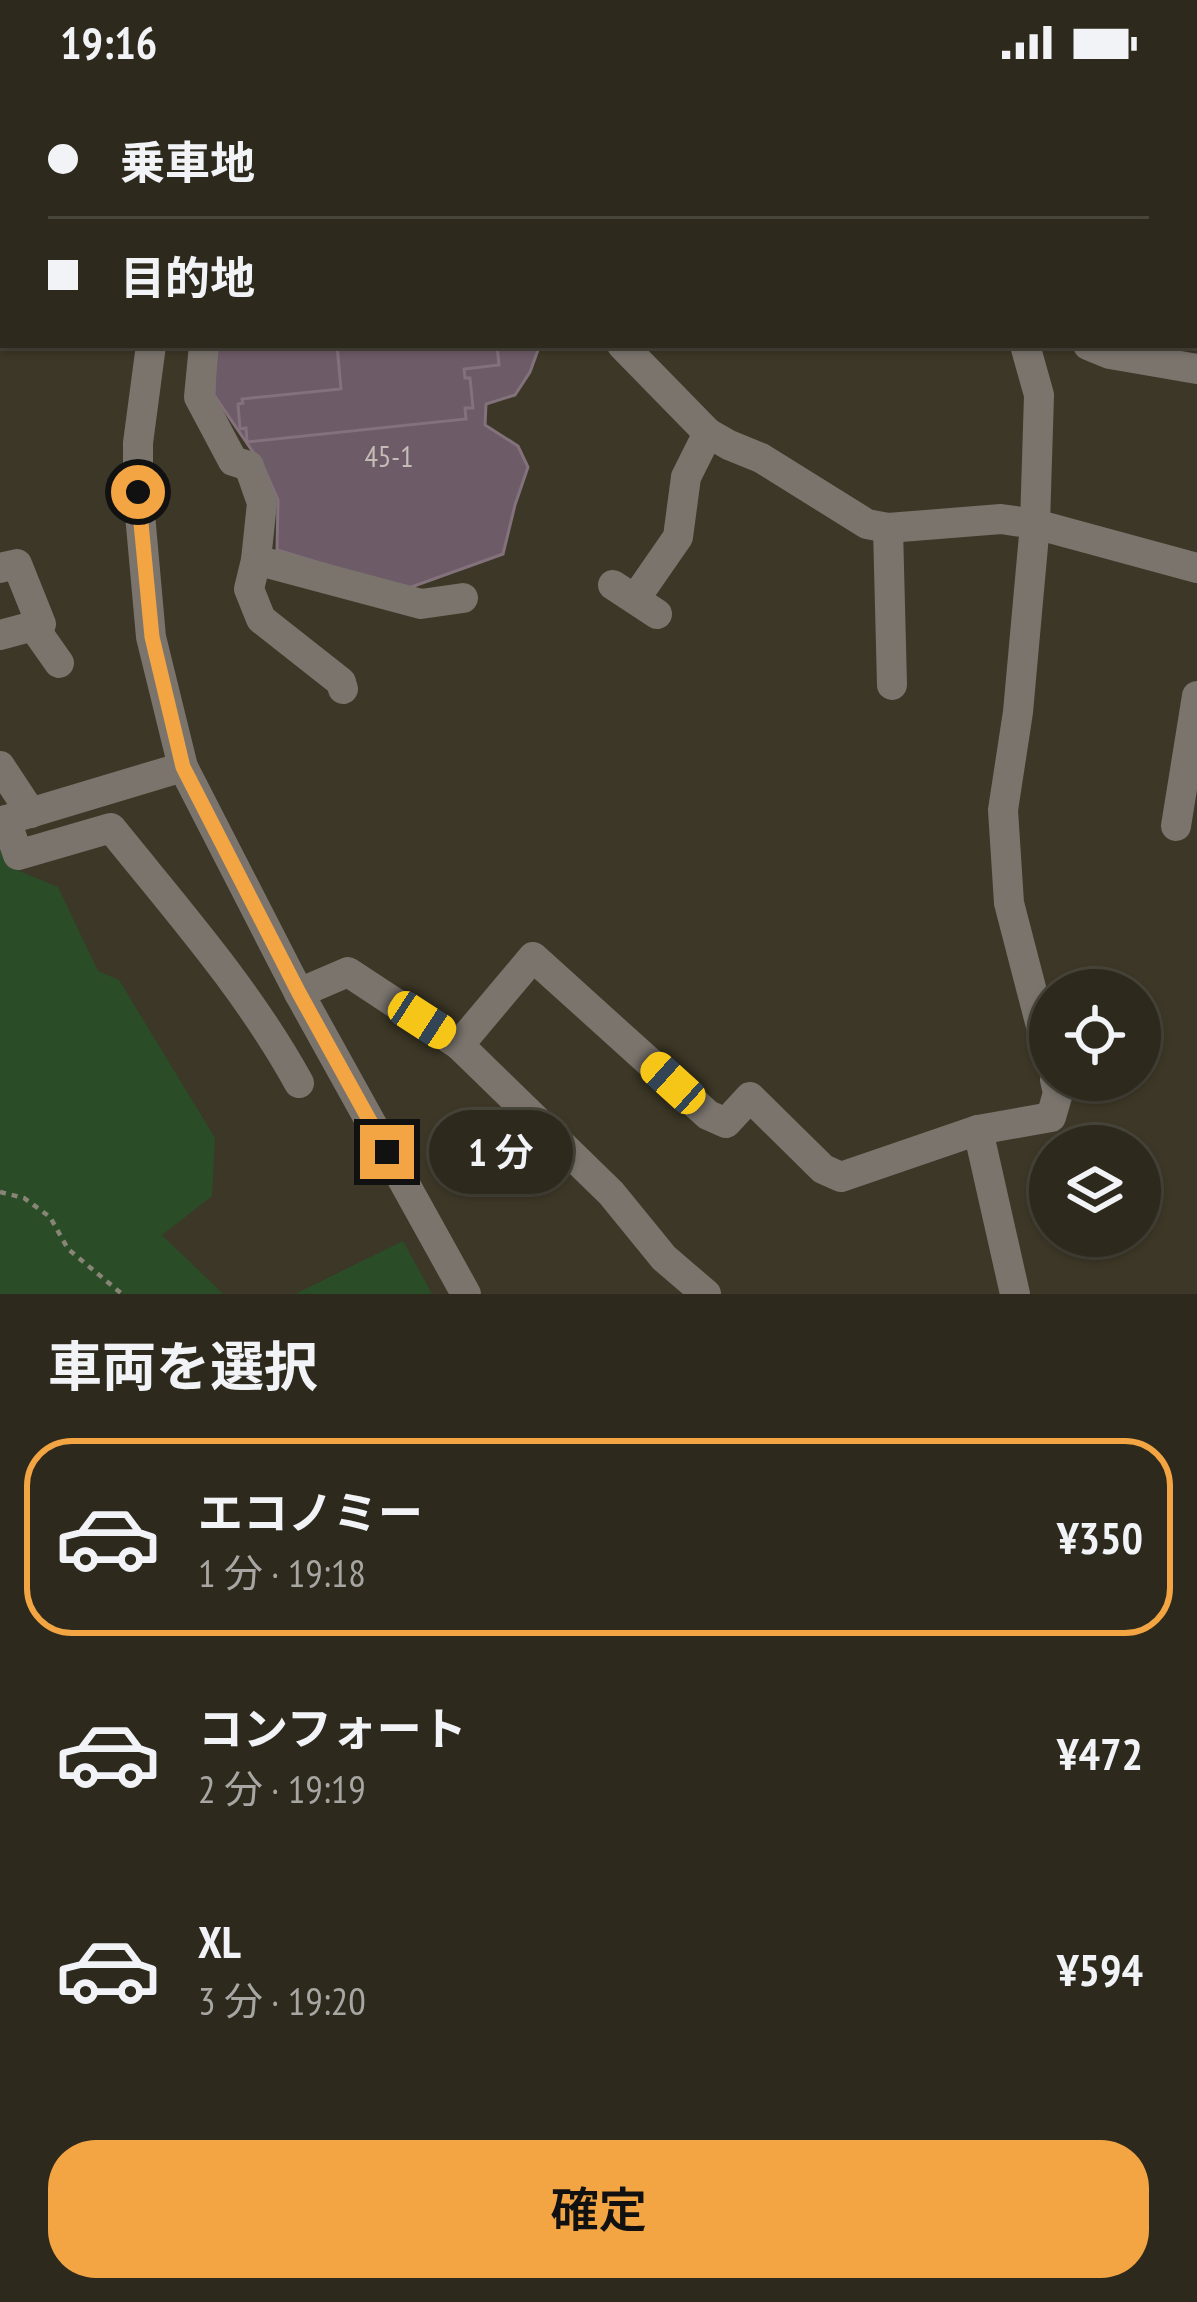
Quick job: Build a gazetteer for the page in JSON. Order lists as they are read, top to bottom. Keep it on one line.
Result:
{"house_numbers":["45-1"],"page":{"status":"19:16","banner":["乗車地","目的地"],"bubble":"1 分","heading":"車両を選択","list":[{"name":"エコノミー","note":"1 分 · 19:18","value":"¥350"},{"name":"コンフォート","note":"2 分 · 19:19","value":"¥472"},{"name":"XL","note":"3 分 · 19:20","value":"¥594"}],"buttons":"確定"}}
